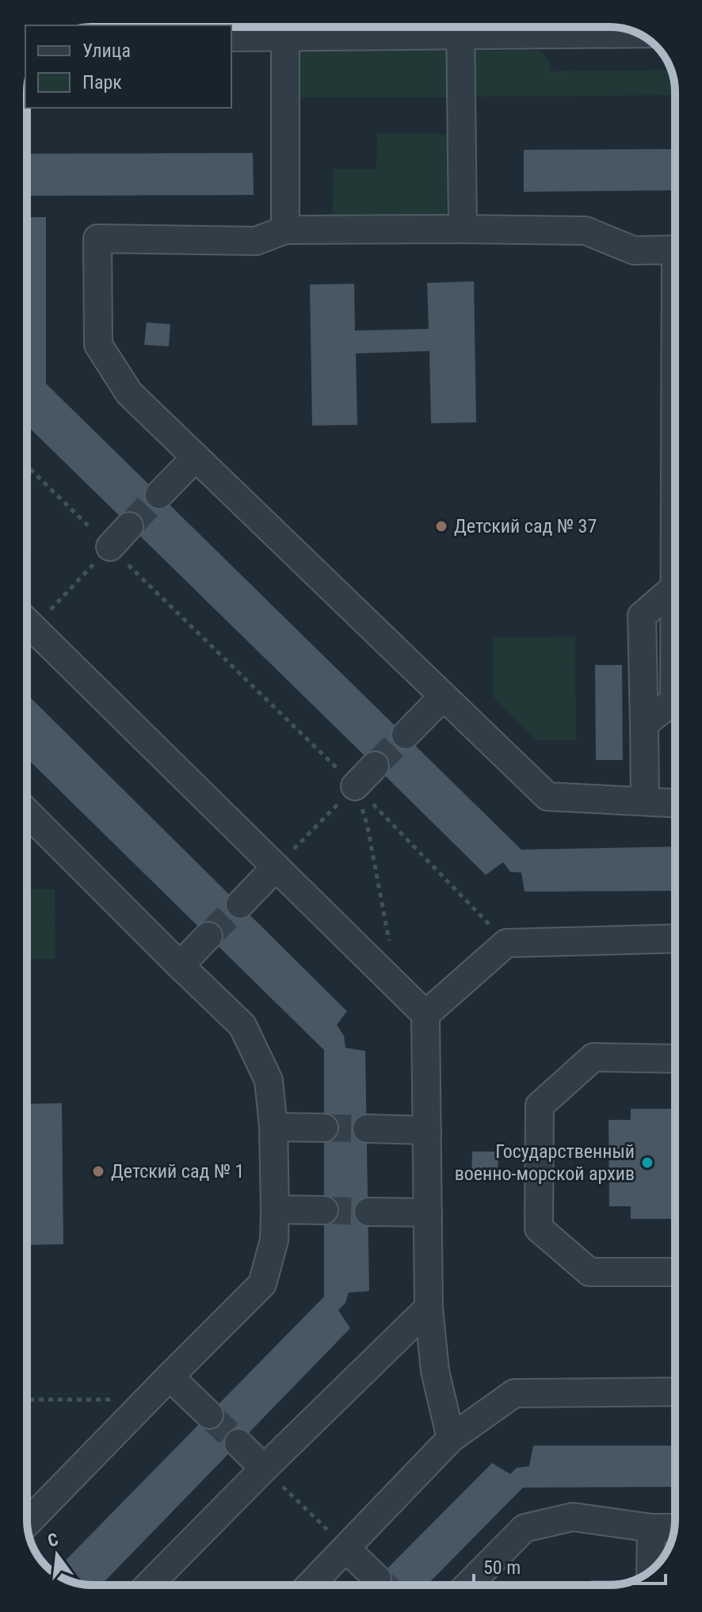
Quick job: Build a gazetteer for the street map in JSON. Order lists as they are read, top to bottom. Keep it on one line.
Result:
{"places":["Детский сад № 37","Государственный военно-морской архив","Детский сад № 1"],"legend":["Улица","Парк"],"scale_bar":"50 m","north":"top"}
